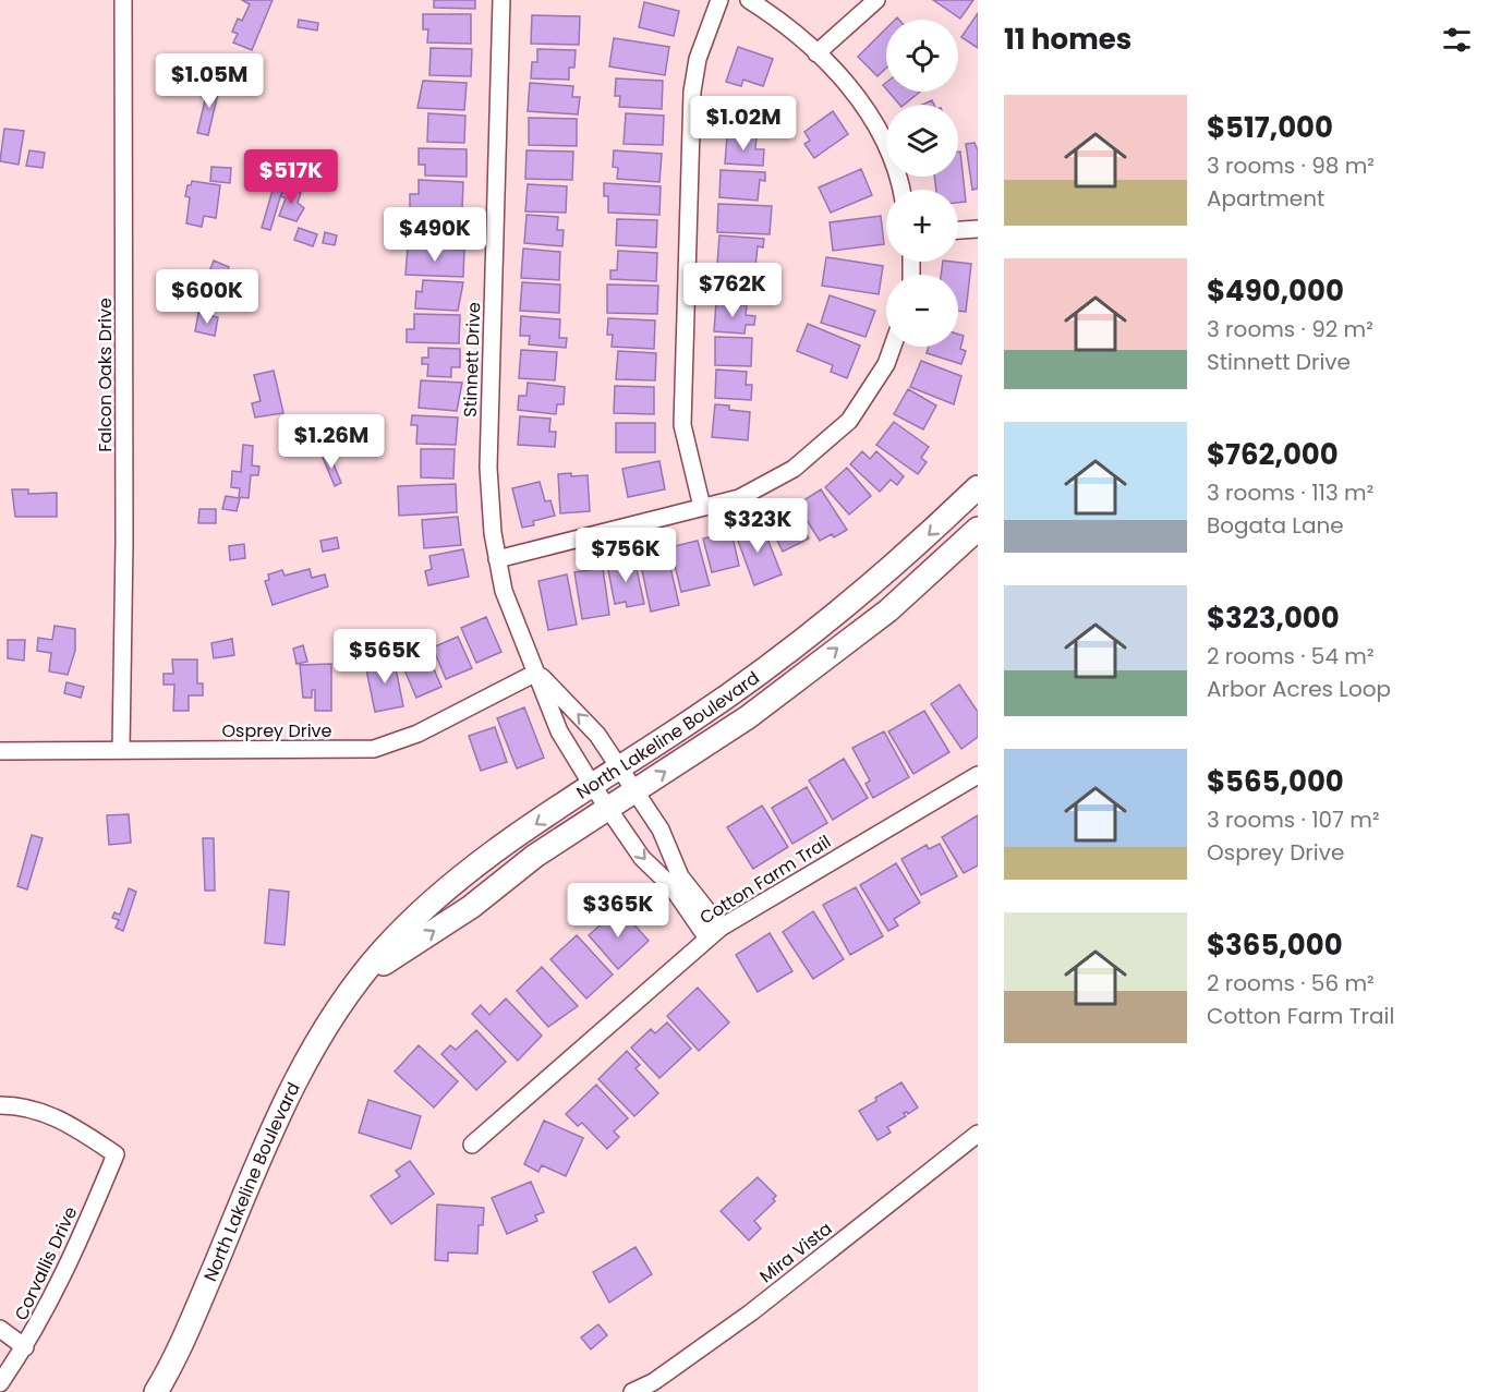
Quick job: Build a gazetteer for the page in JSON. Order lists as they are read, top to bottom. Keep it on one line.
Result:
{"streets":{"street":["Stinnett Drive","Falcon Oaks Drive","Osprey Drive","North Lakeline Boulevard","Cotton Farm Trail","Mira Vista","Corvallis Drive"]},"crossings":[["Stinnett Drive","Osprey Drive"],["Stinnett Drive","North Lakeline Boulevard"],["Stinnett Drive","Cotton Farm Trail"],["Falcon Oaks Drive","Osprey Drive"]],"page":{"heading":"11 homes","map_buttons":["+","−"],"price":["$1.05M","$1.02M","$517K","$490K","$762K","$600K","$1.26M","$323K","$756K","$565K","$365K"],"list":[{"name":"$517,000","note":"3 rooms · 98 m² · Apartment"},{"name":"$490,000","note":"3 rooms · 92 m² · Stinnett Drive"},{"name":"$762,000","note":"3 rooms · 113 m² · Bogata Lane"},{"name":"$323,000","note":"2 rooms · 54 m² · Arbor Acres Loop"},{"name":"$565,000","note":"3 rooms · 107 m² · Osprey Drive"},{"name":"$365,000","note":"2 rooms · 56 m² · Cotton Farm Trail"}]}}
